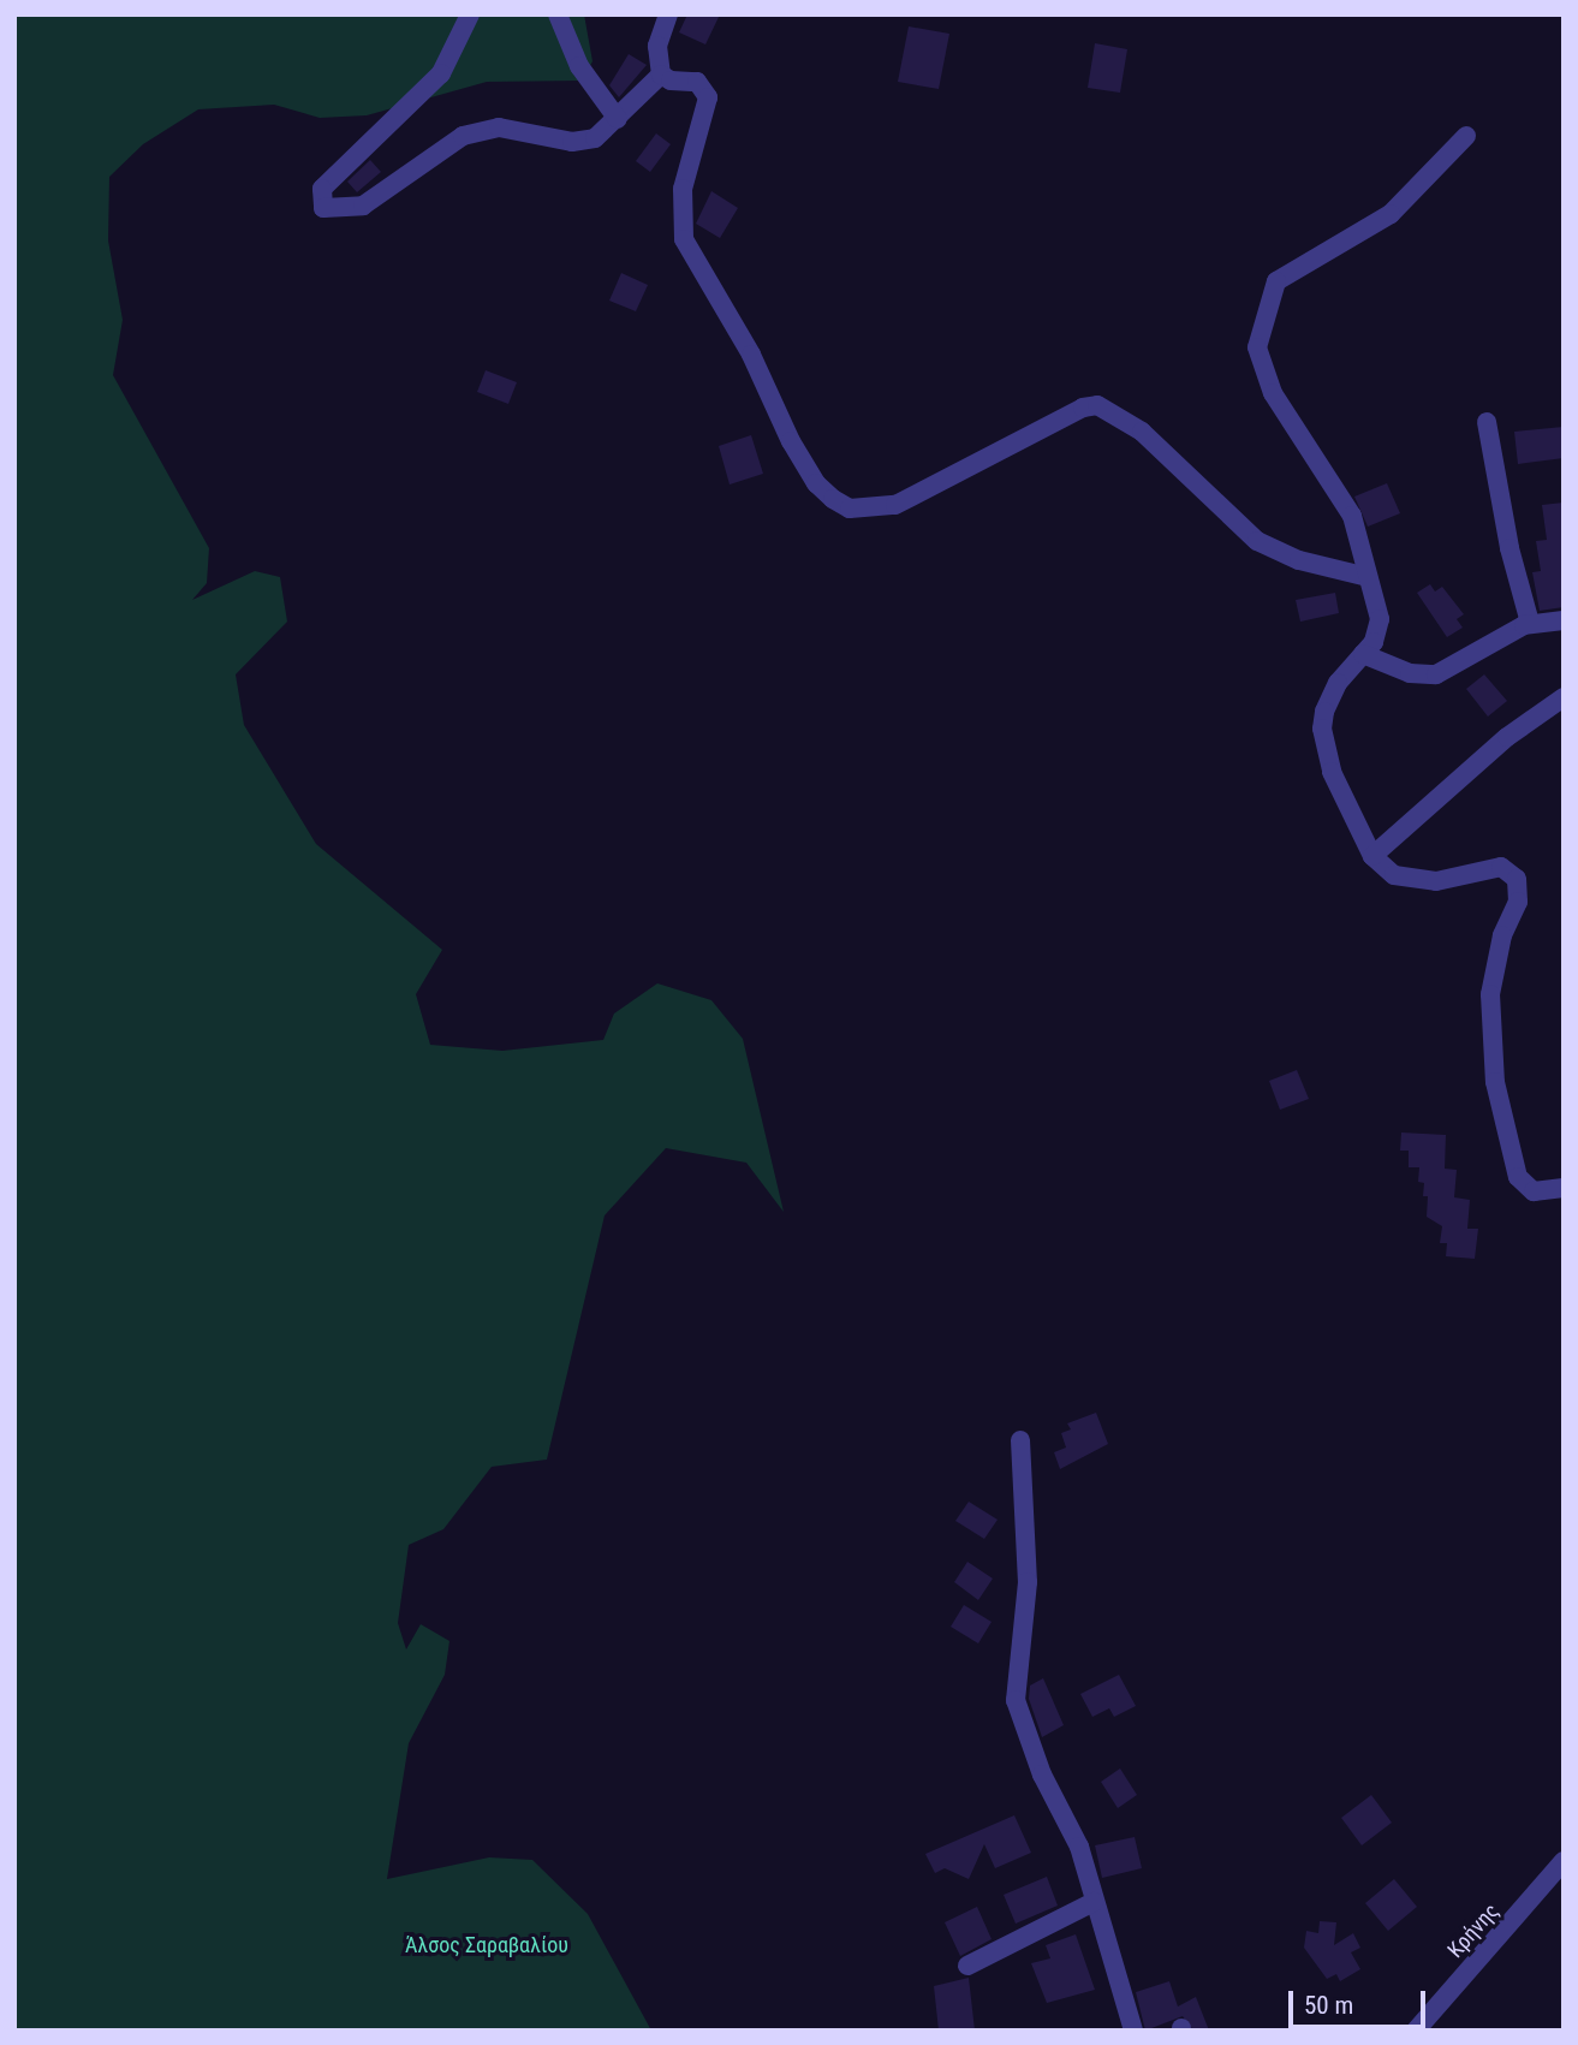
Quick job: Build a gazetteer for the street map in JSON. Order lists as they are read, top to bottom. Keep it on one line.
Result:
{"streets":{"street":["Κρήνης"]},"parks":["Άλσος Σαραβαλίου"],"scale_bar":"50 m"}
